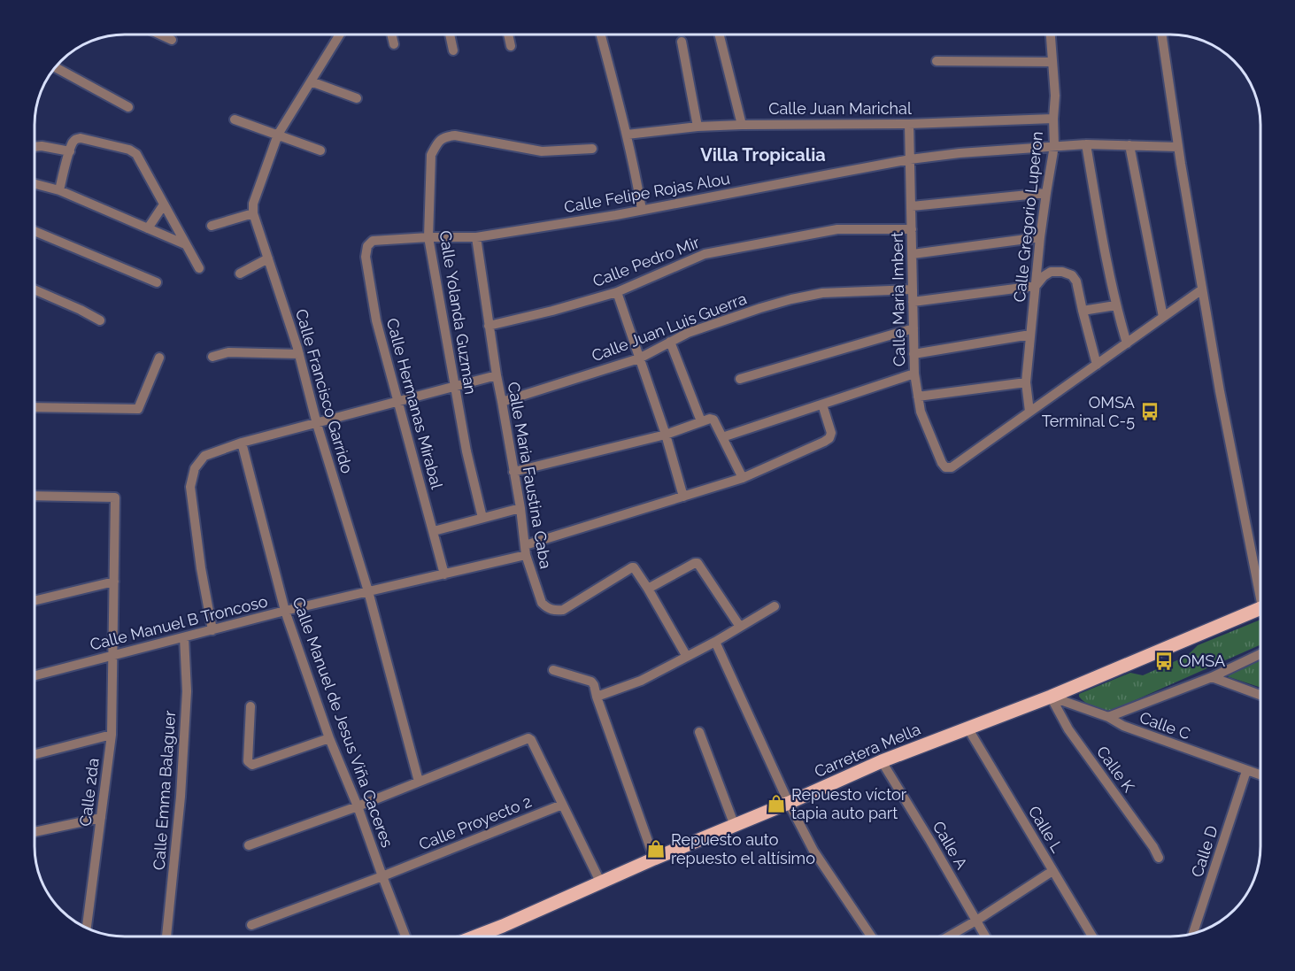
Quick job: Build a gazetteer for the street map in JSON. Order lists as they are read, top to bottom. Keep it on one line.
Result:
{"streets":{"main road":["Carretera Mella"],"street":["Calle Juan Marichal","Calle Felipe Rojas Alou","Calle Gregorio Luperon","Calle Pedro Mir","Calle Maria Imbert","Calle Yolanda Guzman","Calle Juan Luis Guerra","Calle Francisco Garrido","Calle Hermanas Mirabal","Calle Maria Faustina Caba","Calle Manuel B Troncoso","Calle Manuel de Jesus Viña Caceres","Calle C","Calle K","Calle Emma Balaguer","Calle 2da","Calle Proyecto 2","Calle L","Calle A","Calle D"]},"crossings":[["Calle Juan Marichal","Calle Gregorio Luperon"],["Calle Juan Marichal","Calle Maria Imbert"],["Calle Felipe Rojas Alou","Calle Gregorio Luperon"],["Calle Felipe Rojas Alou","Calle Maria Imbert"],["Calle Felipe Rojas Alou","Calle Yolanda Guzman"],["Calle Felipe Rojas Alou","Calle Hermanas Mirabal"],["Calle Felipe Rojas Alou","Calle Maria Faustina Caba"],["Calle Gregorio Luperon","Calle Maria Imbert"],["Calle Pedro Mir","Calle Maria Imbert"],["Calle Pedro Mir","Calle Maria Faustina Caba"],["Calle Maria Imbert","Calle Juan Luis Guerra"],["Calle Juan Luis Guerra","Calle Maria Faustina Caba"],["Calle Francisco Garrido","Calle Manuel B Troncoso"],["Calle Hermanas Mirabal","Calle Manuel B Troncoso"],["Calle Maria Faustina Caba","Calle Manuel B Troncoso"],["Calle Manuel B Troncoso","Calle Manuel de Jesus Viña Caceres"],["Calle Manuel B Troncoso","Calle Emma Balaguer"],["Calle Manuel B Troncoso","Calle 2da"],["Calle Manuel de Jesus Viña Caceres","Calle Proyecto 2"],["Calle C","Carretera Mella"],["Calle C","Calle K"],["Calle C","Calle D"],["Carretera Mella","Calle K"],["Carretera Mella","Calle L"],["Carretera Mella","Calle A"]],"districts":["Villa Tropicalia"],"places":{"bus stop":["OMSA Terminal C-5","OMSA"],"shop":["Repuesto víctor tapia auto part","Repuesto auto repuesto el altísimo"]}}
